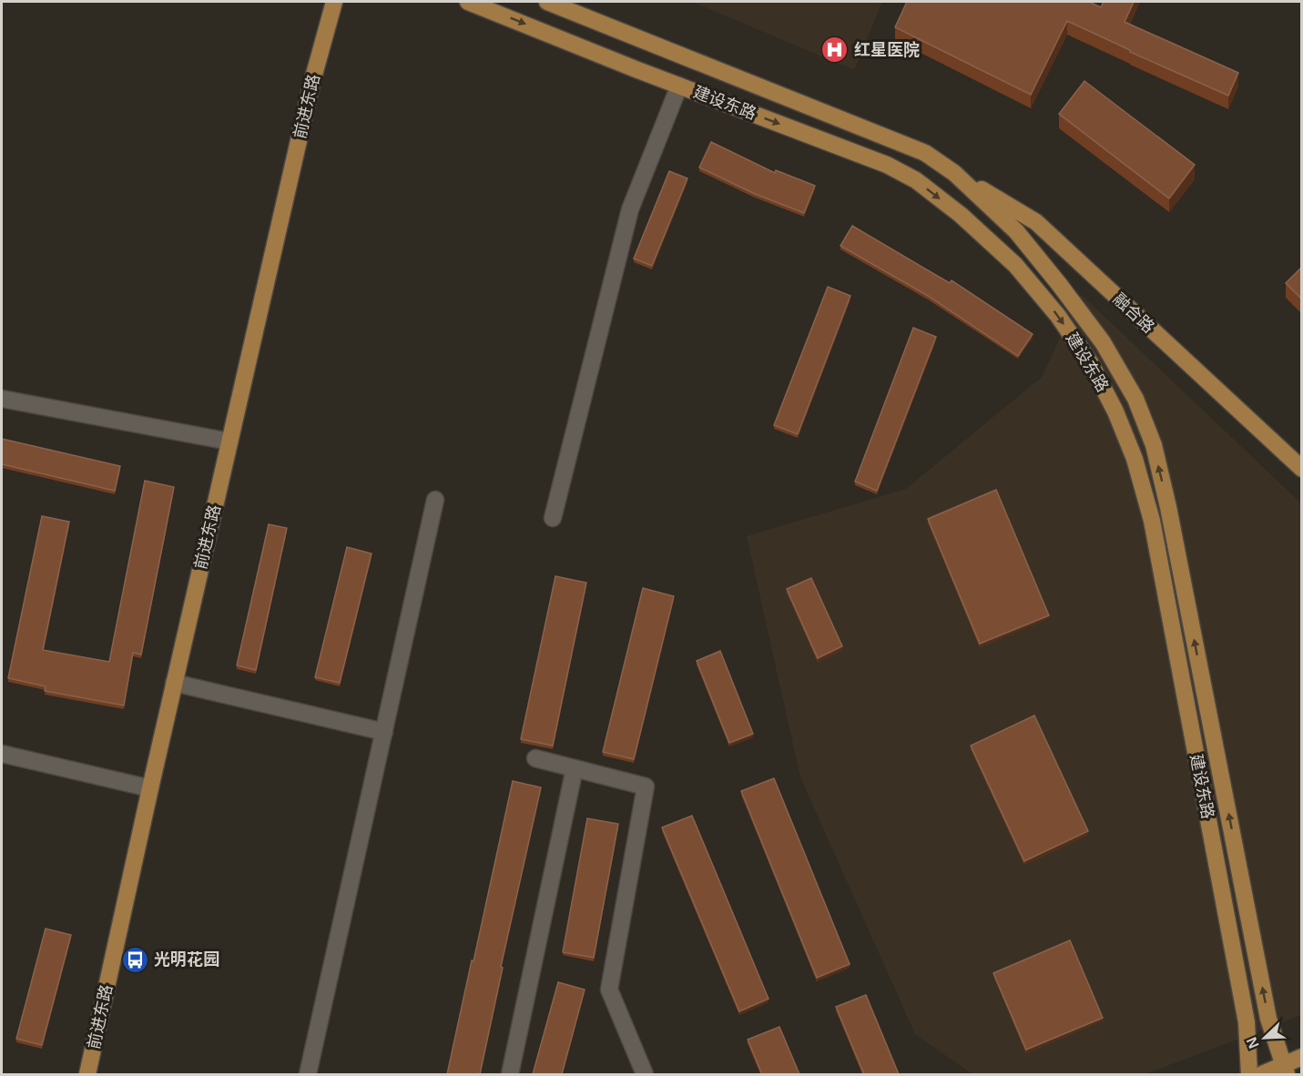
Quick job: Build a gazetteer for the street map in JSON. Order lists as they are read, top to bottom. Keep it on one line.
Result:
{"streets":{"main road":["建设东路","前进东路","融合路"]},"crossings":[["建设东路","融合路"]],"places":{"hospital":["红星医院"],"bus stop":["光明花园"]},"north":"bottom left"}
